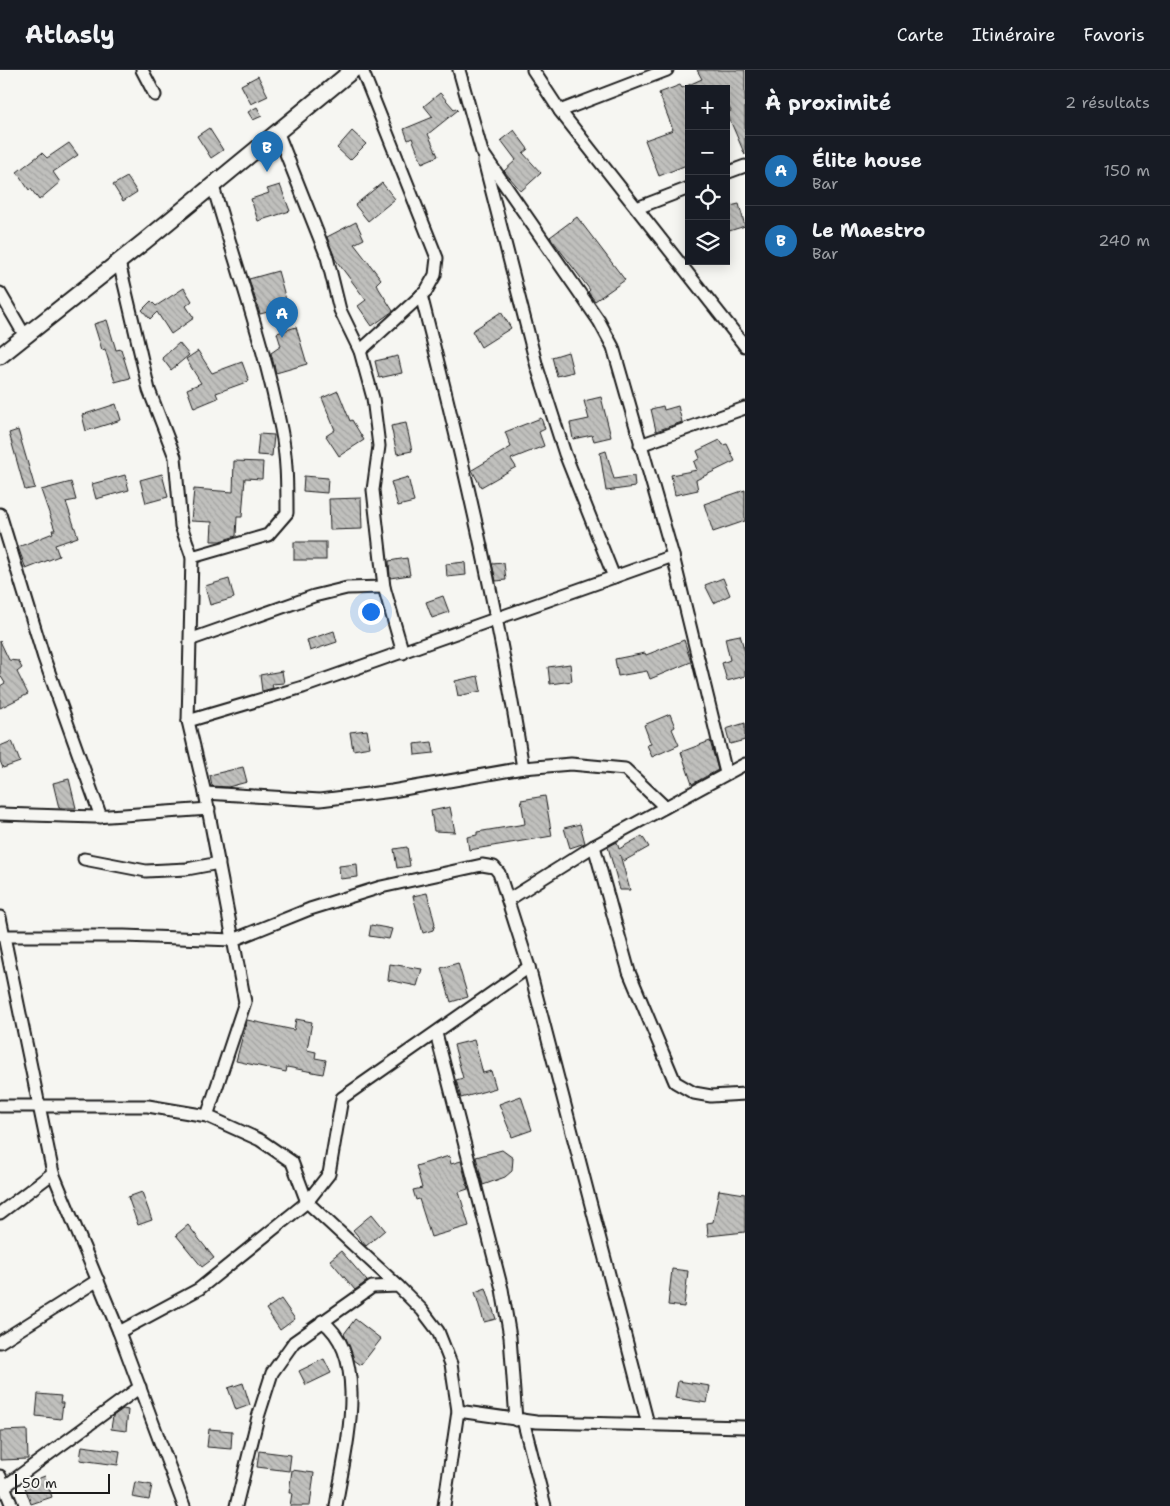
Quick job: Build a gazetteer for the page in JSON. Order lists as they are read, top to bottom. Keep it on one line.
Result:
{"scale_bar":"50 m","page":{"header":"Atlasly","nav":["Carte","Itinéraire","Favoris"],"heading":["À proximité","2 résultats"],"map_buttons":["+","−"],"pins":["B","A"],"list":[{"mark":"A","name":"Élite house","note":"Bar","value":"150 m"},{"mark":"B","name":"Le Maestro","note":"Bar","value":"240 m"}],"scale":"50 m"}}
